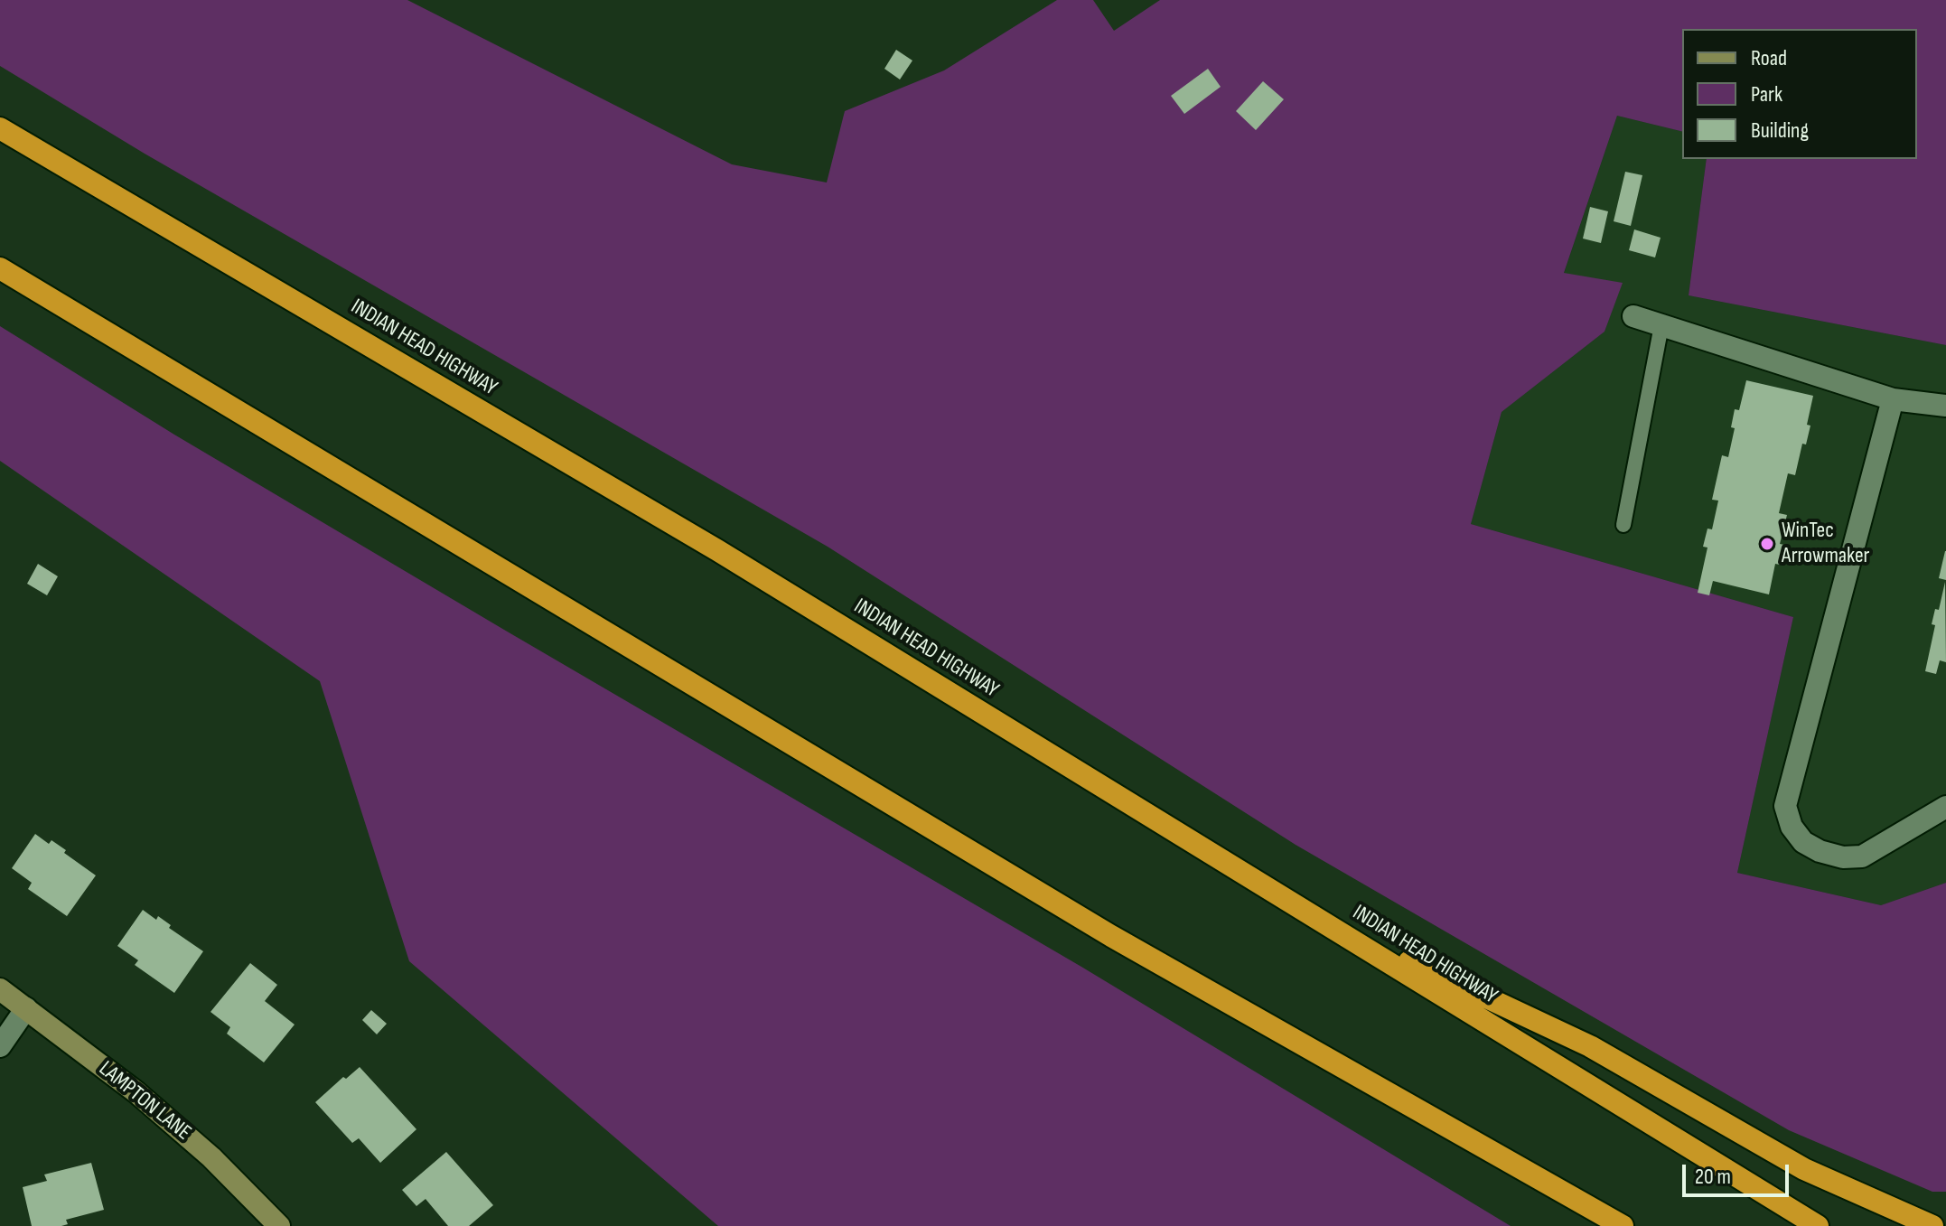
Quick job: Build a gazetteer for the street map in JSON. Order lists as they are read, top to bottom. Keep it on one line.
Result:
{"streets":{"highway":["INDIAN HEAD HIGHWAY"],"street":["LAMPTON LANE"]},"places":["WinTec Arrowmaker"],"legend":["Road","Park","Building"],"scale_bar":"20 m"}
